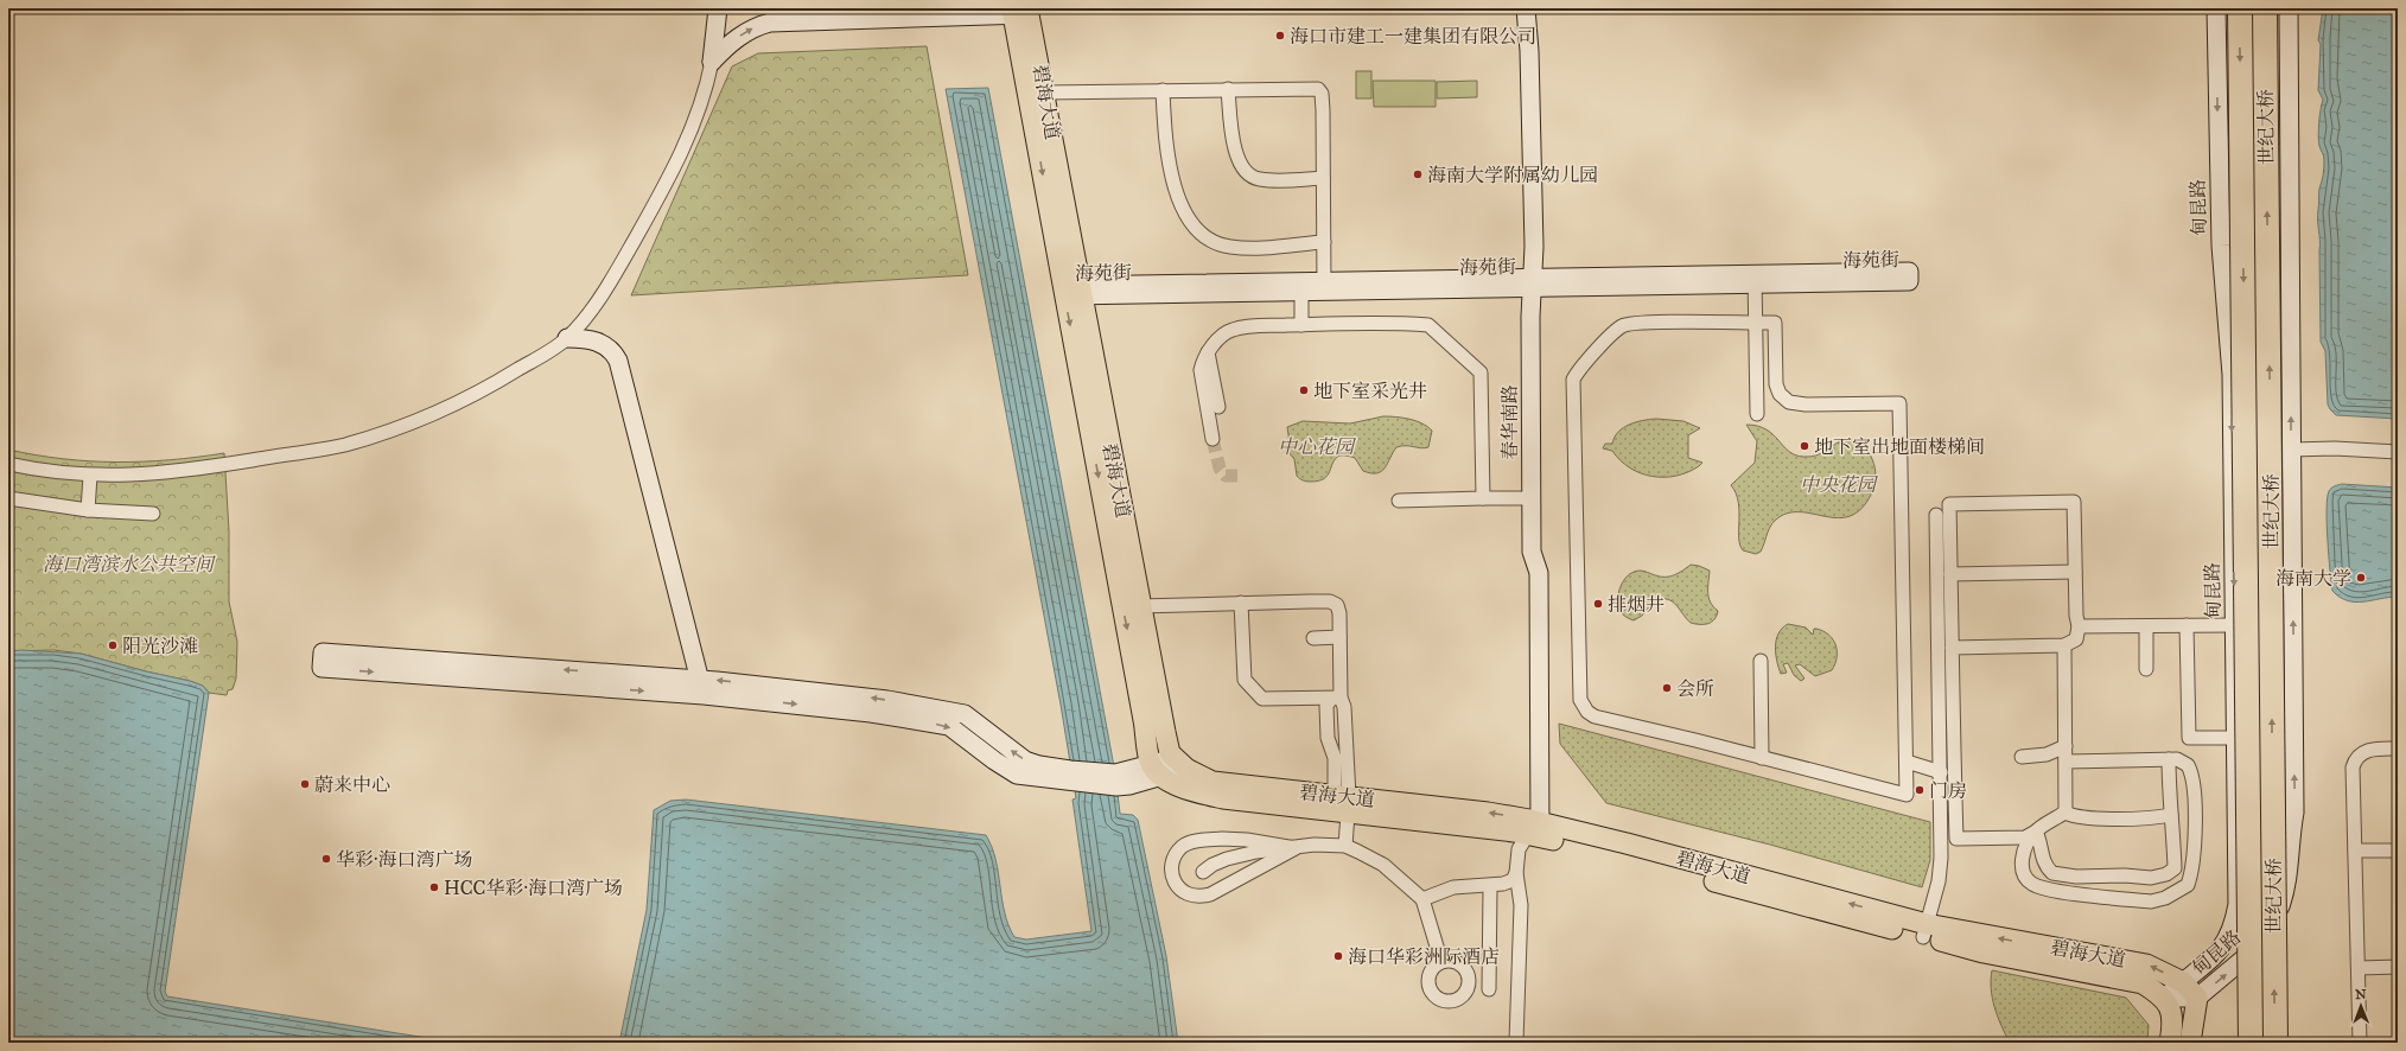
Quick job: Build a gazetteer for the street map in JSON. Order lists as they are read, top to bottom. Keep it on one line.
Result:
{"streets":{"highway":["世纪大桥"],"main road":["碧海大道"],"street":["甸昆路","海苑街","春华南路"]},"crossings":[["碧海大道","甸昆路"],["碧海大道","海苑街"],["碧海大道","春华南路"],["海苑街","春华南路"]],"parks":["中心花园","中央花园","海口湾滨水公共空间"],"places":["海口市建工一建集团有限公司","海南大学附属幼儿园","地下室采光井","地下室出地面楼梯间","海南大学","排烟井","阳光沙滩","会所","蔚来中心","门房","华彩·海口湾广场","HCC华彩·海口湾广场","海口华彩洲际酒店"],"north":"top"}
